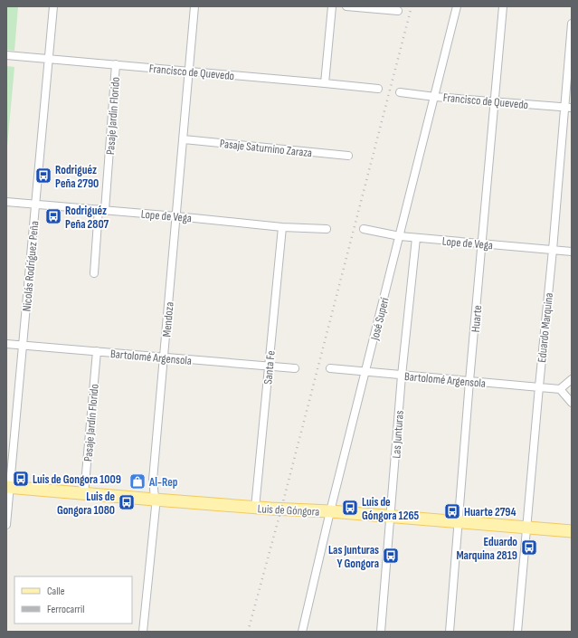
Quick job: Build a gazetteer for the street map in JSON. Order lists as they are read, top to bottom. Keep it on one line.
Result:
{"streets":{"main road":["Luis de Góngora"],"street":["Francisco de Quevedo","Pasaje Jardín Florido","Pasaje Saturnino Zaraza","Lope de Vega","Nicolás Rodríguez Peña","José Superí","Huarte","Mendoza","Eduardo Marquina","Bartolomé Argensola","Santa Fe","Las Junturas"]},"crossings":[["Francisco de Quevedo","Pasaje Jardín Florido"],["Francisco de Quevedo","Nicolás Rodríguez Peña"],["Francisco de Quevedo","José Superí"],["Francisco de Quevedo","Huarte"],["Francisco de Quevedo","Mendoza"],["Francisco de Quevedo","Eduardo Marquina"],["Pasaje Jardín Florido","Lope de Vega"],["Pasaje Jardín Florido","Bartolomé Argensola"],["Pasaje Jardín Florido","Luis de Góngora"],["Pasaje Saturnino Zaraza","Mendoza"],["Lope de Vega","Nicolás Rodríguez Peña"],["Lope de Vega","José Superí"],["Lope de Vega","Huarte"],["Lope de Vega","Mendoza"],["Lope de Vega","Eduardo Marquina"],["Lope de Vega","Santa Fe"],["Lope de Vega","Las Junturas"],["Nicolás Rodríguez Peña","Bartolomé Argensola"],["Nicolás Rodríguez Peña","Luis de Góngora"],["José Superí","Bartolomé Argensola"],["José Superí","Luis de Góngora"],["Huarte","Bartolomé Argensola"],["Huarte","Luis de Góngora"],["Mendoza","Bartolomé Argensola"],["Mendoza","Luis de Góngora"],["Eduardo Marquina","Bartolomé Argensola"],["Eduardo Marquina","Luis de Góngora"],["Bartolomé Argensola","Santa Fe"],["Bartolomé Argensola","Las Junturas"],["Santa Fe","Luis de Góngora"],["Las Junturas","Luis de Góngora"]],"places":{"bus stop":["Rodriguéz Peña 2790","Rodriguéz Peña 2807","Luis de Gongora 1009","Luis de Gongora 1080","Luis de Góngora 1265","Huarte 2794","Eduardo Marquina 2819","Las Junturas Y Gongora"],"shop":["Al-Rep"]},"legend":["Calle","Ferrocarril"]}
